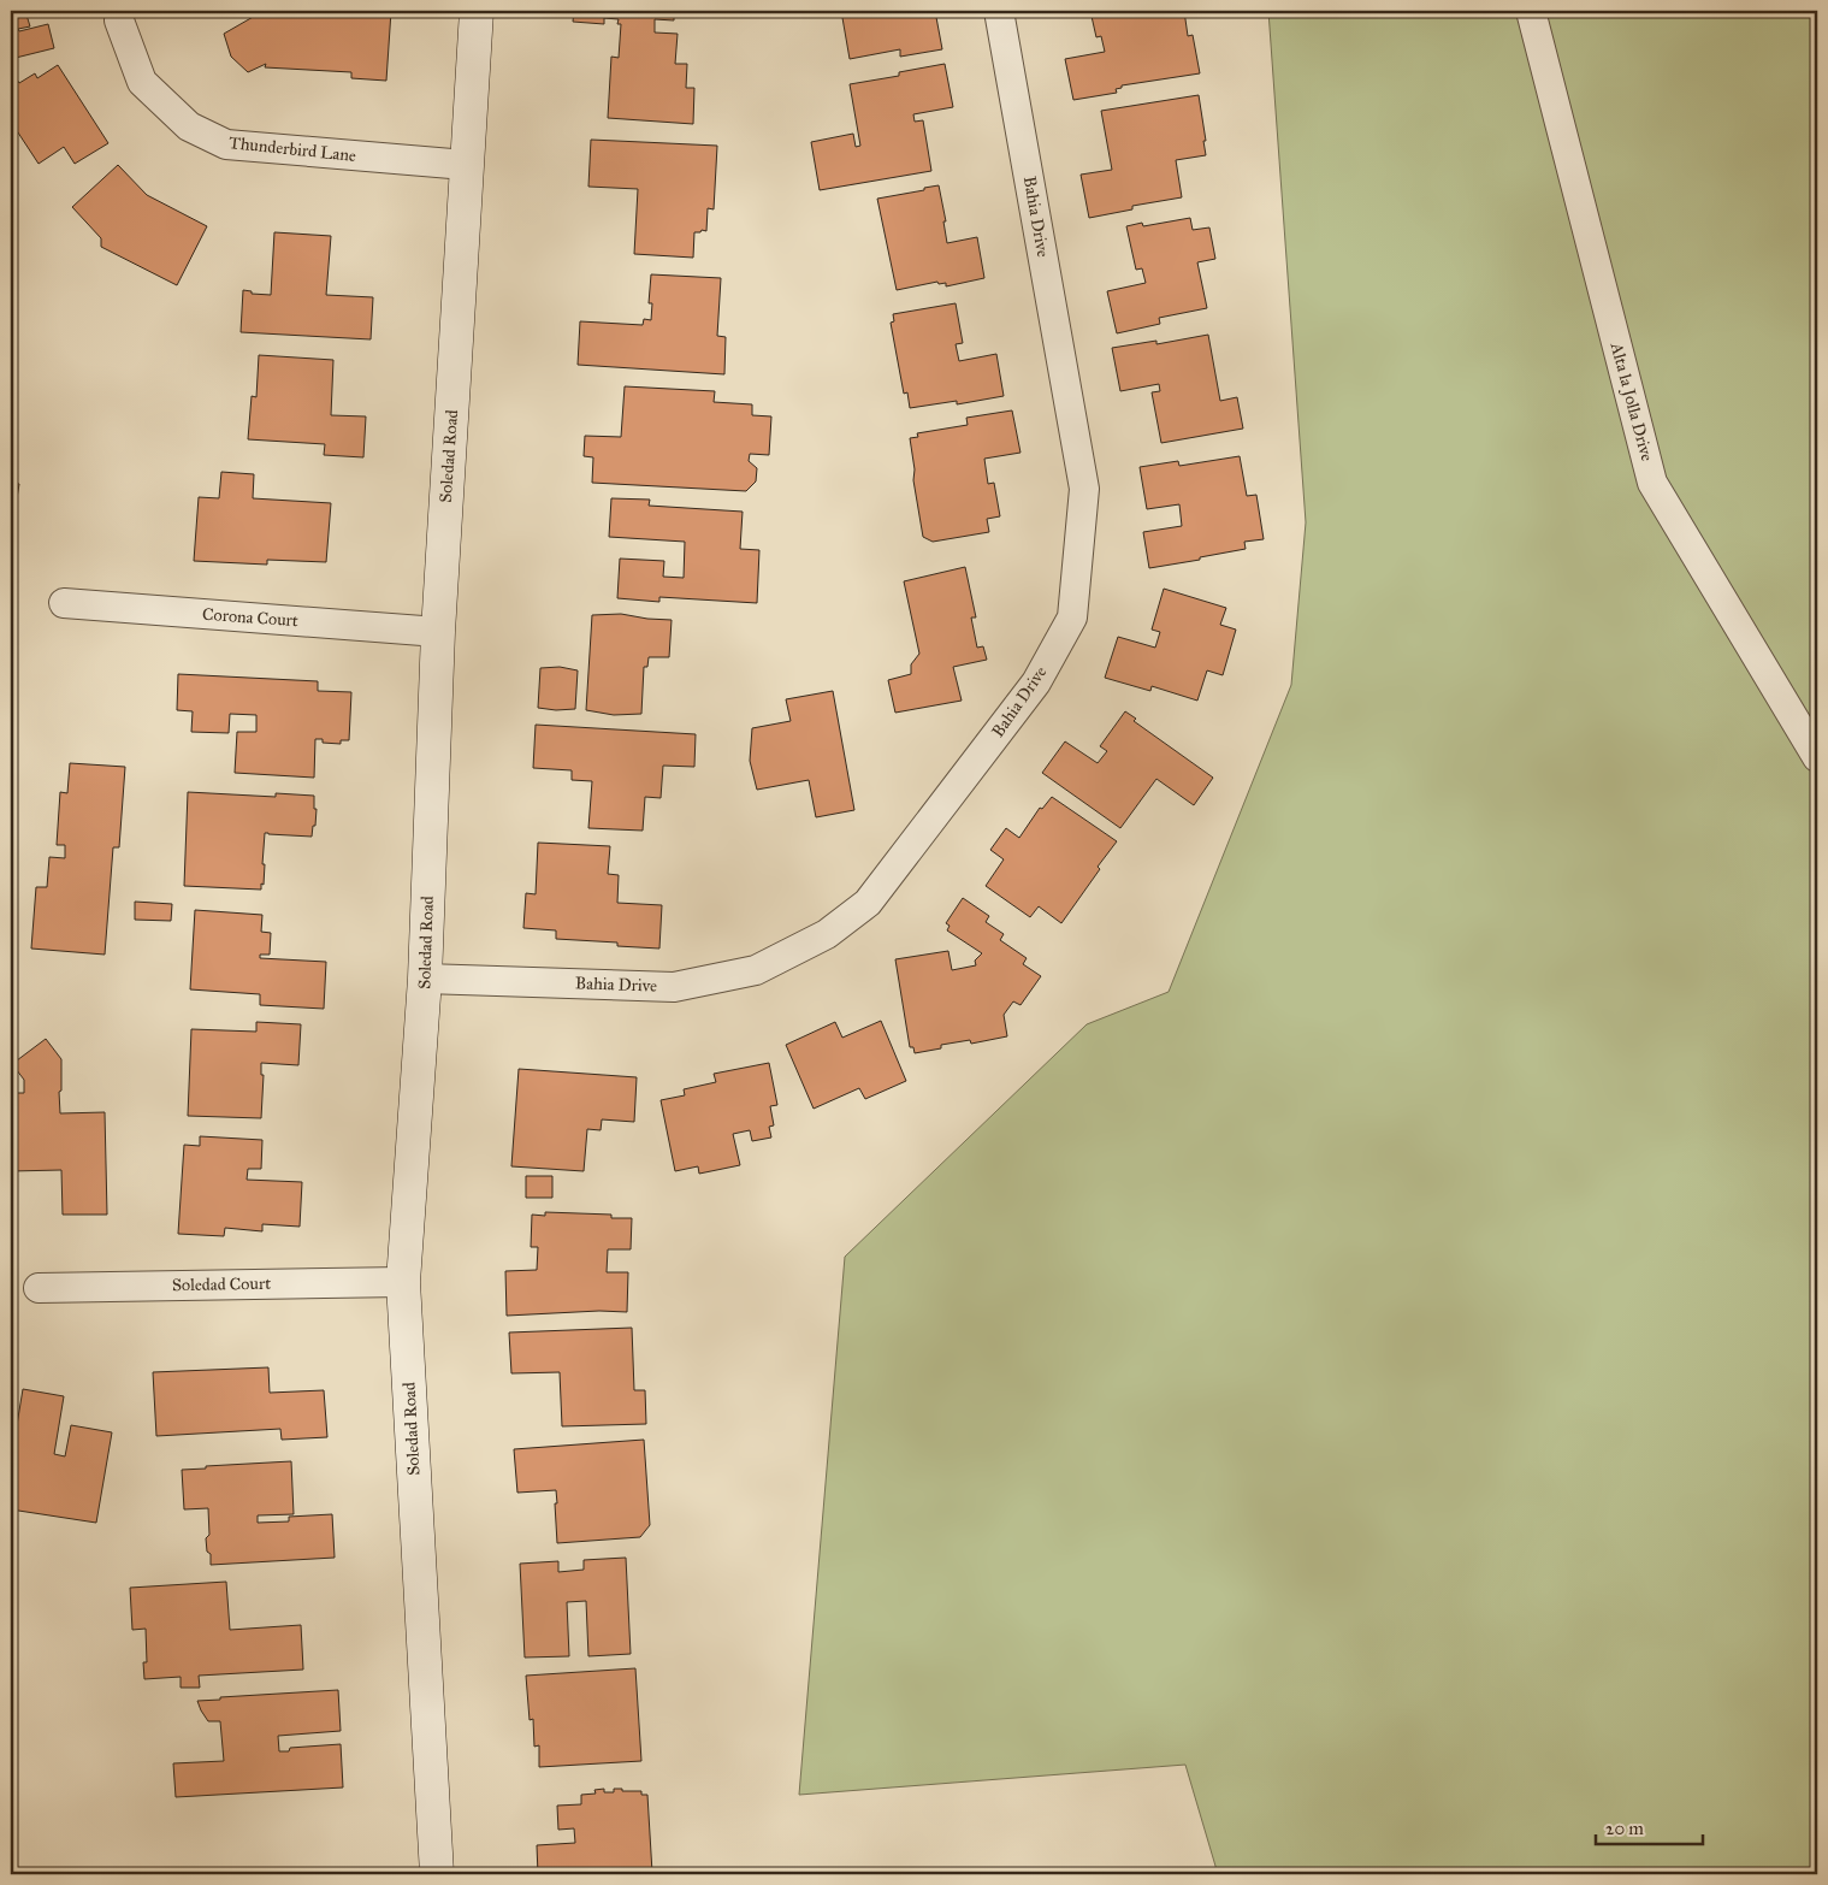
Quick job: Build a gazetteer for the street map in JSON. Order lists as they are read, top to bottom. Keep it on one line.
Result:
{"streets":{"street":["Thunderbird Lane","Bahia Drive","Alta la Jolla Drive","Soledad Road","Corona Court","Soledad Court"]},"crossings":[["Thunderbird Lane","Soledad Road"],["Bahia Drive","Soledad Road"],["Soledad Road","Corona Court"],["Soledad Road","Soledad Court"]],"scale_bar":"20 m"}
